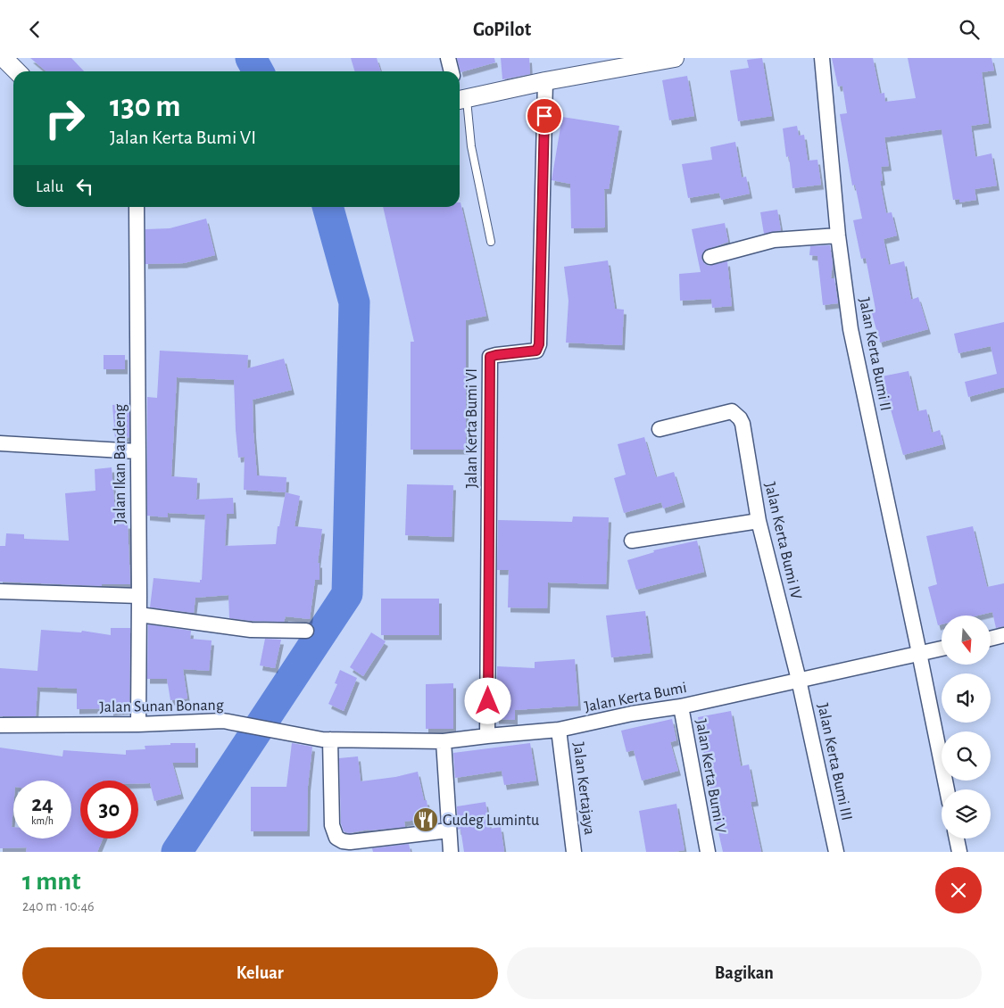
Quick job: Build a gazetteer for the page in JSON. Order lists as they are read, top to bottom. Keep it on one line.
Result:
{"streets":{"street":["Jalan Kerta Bumi II","Jalan Kerta Bumi VI","Jalan Ikan Bandeng","Jalan Kerta Bumi IV","Jalan Kerta Bumi","Jalan Sunan Bonang","Jalan Kerta Bumi III","Jalan Kerta Bumi V","Jalan Kertajaya"]},"crossings":[["Jalan Kerta Bumi II","Jalan Kerta Bumi"],["Jalan Kerta Bumi VI","Jalan Kerta Bumi"],["Jalan Ikan Bandeng","Jalan Sunan Bonang"],["Jalan Kerta Bumi IV","Jalan Kerta Bumi"],["Jalan Kerta Bumi IV","Jalan Kerta Bumi III"],["Jalan Kerta Bumi","Jalan Sunan Bonang"],["Jalan Kerta Bumi","Jalan Kerta Bumi III"],["Jalan Kerta Bumi","Jalan Kerta Bumi V"],["Jalan Kerta Bumi","Jalan Kertajaya"]],"places":{"restaurant":["Gudeg Lumintu"]},"north":"bottom","page":{"header":"GoPilot","turn":["130 m","Jalan Kerta Bumi VI"],"then":"Lalu","speed":"24 km/h","limit":"30","heading":["1 mnt","240 m · 10:46"],"buttons":["Keluar","Bagikan"]}}
